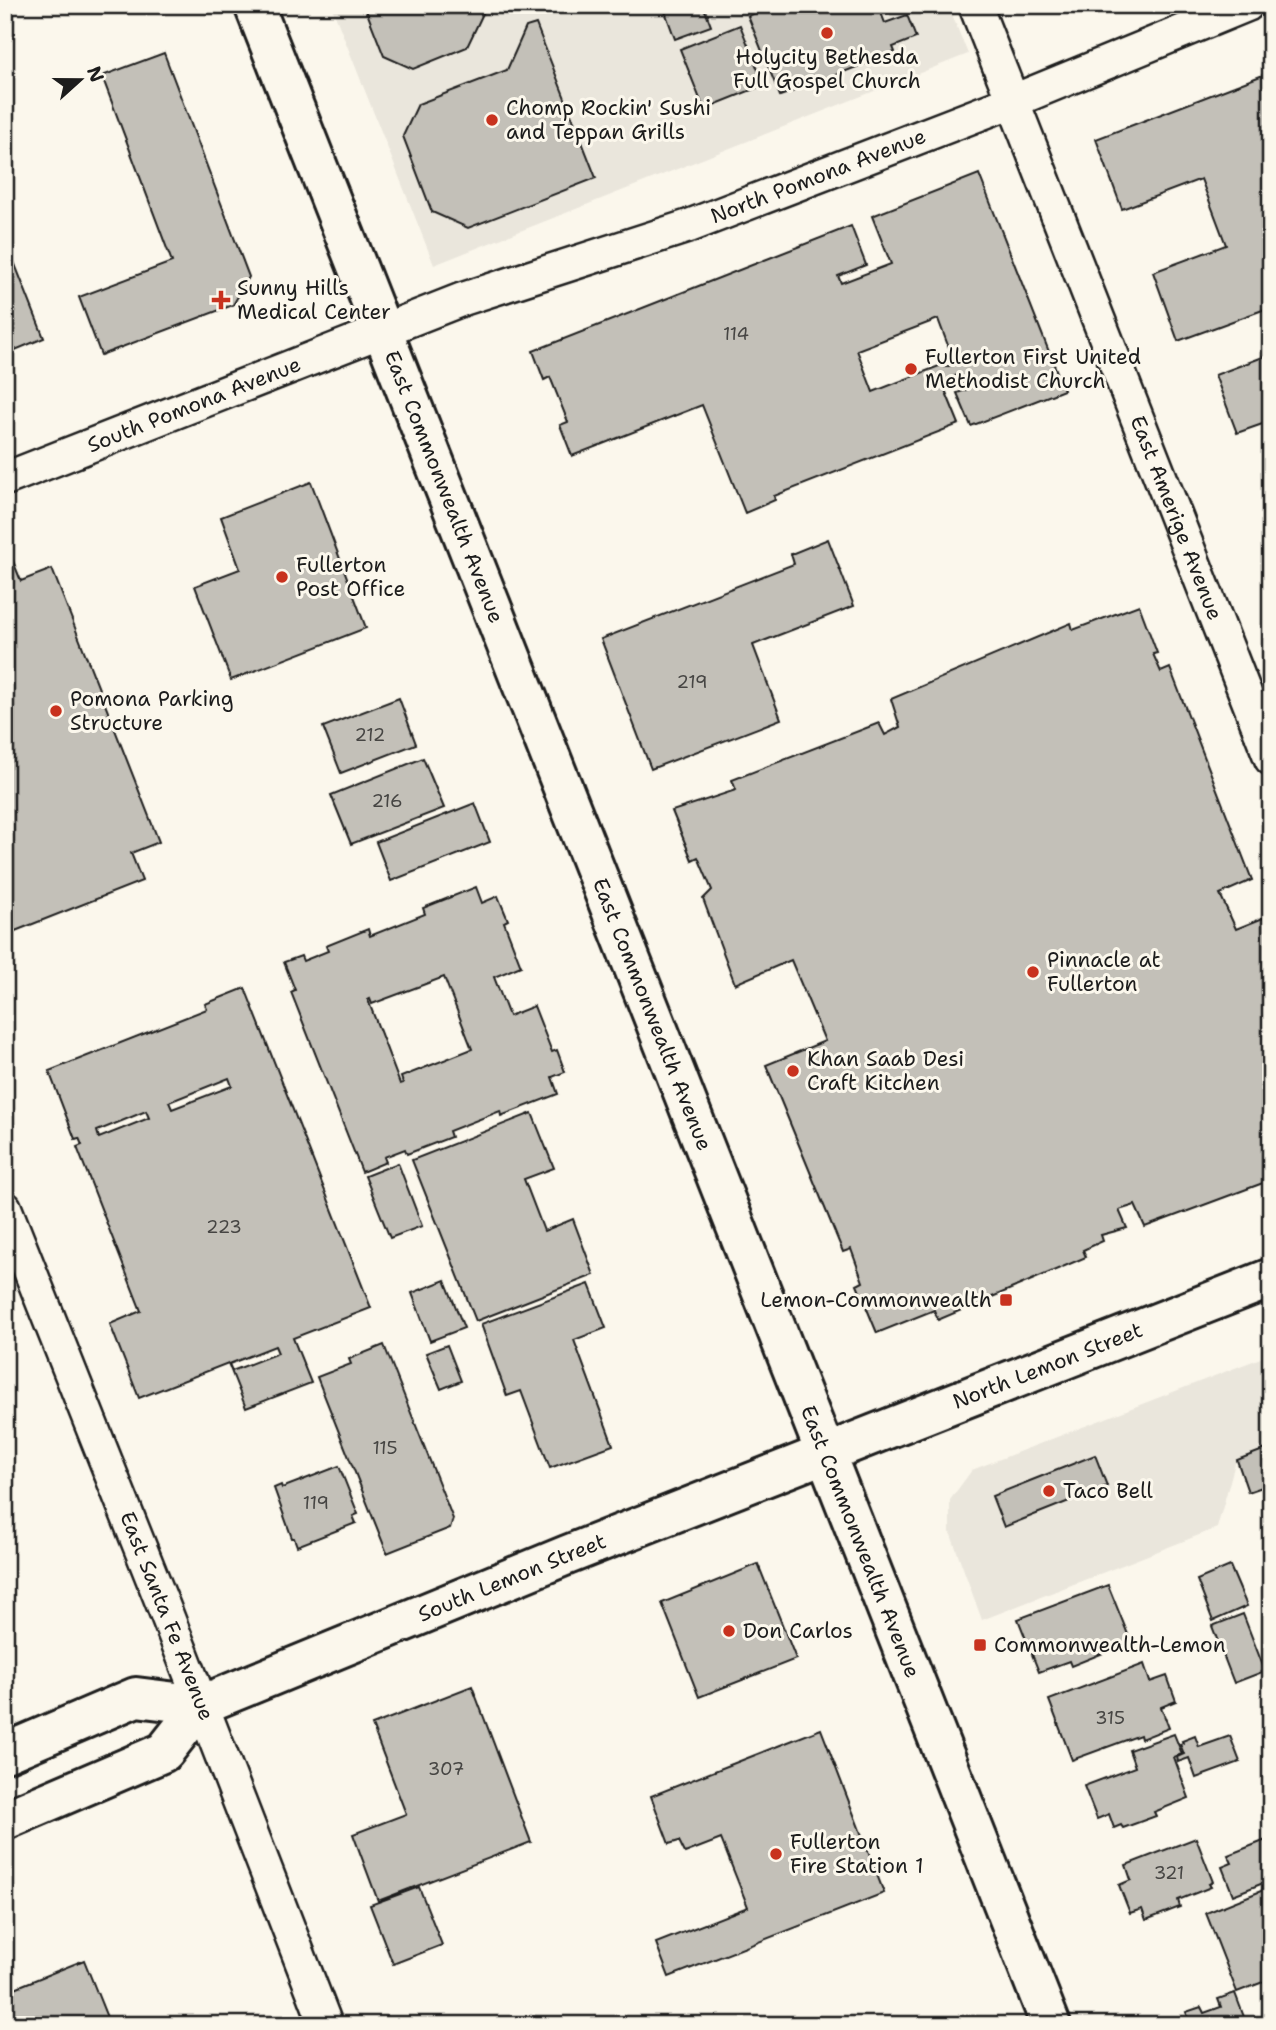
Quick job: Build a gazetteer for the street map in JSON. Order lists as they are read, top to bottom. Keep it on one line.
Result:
{"streets":{"main road":["East Commonwealth Avenue","North Lemon Street","South Lemon Street"],"street":["North Pomona Avenue","South Pomona Avenue","East Amerige Avenue","East Santa Fe Avenue"]},"crossings":[["North Pomona Avenue","South Pomona Avenue"],["North Pomona Avenue","East Commonwealth Avenue"],["North Pomona Avenue","East Amerige Avenue"],["South Pomona Avenue","East Commonwealth Avenue"],["East Commonwealth Avenue","North Lemon Street"],["East Commonwealth Avenue","South Lemon Street"],["North Lemon Street","South Lemon Street"],["South Lemon Street","East Santa Fe Avenue"]],"places":{"other":["Holycity Bethesda Full Gospel Church","Chomp Rockin' Sushi and Teppan Grills","Fullerton First United Methodist Church","Fullerton Post Office","Pomona Parking Structure","Pinnacle at Fullerton","Khan Saab Desi Craft Kitchen","Taco Bell","Don Carlos","Fullerton Fire Station 1"],"health":["Sunny Hills Medical Center"],"transit":["Lemon-Commonwealth","Commonwealth-Lemon"]},"house_numbers":["114","219","212","216","223","115","119","315","307","321"],"north":"right"}
